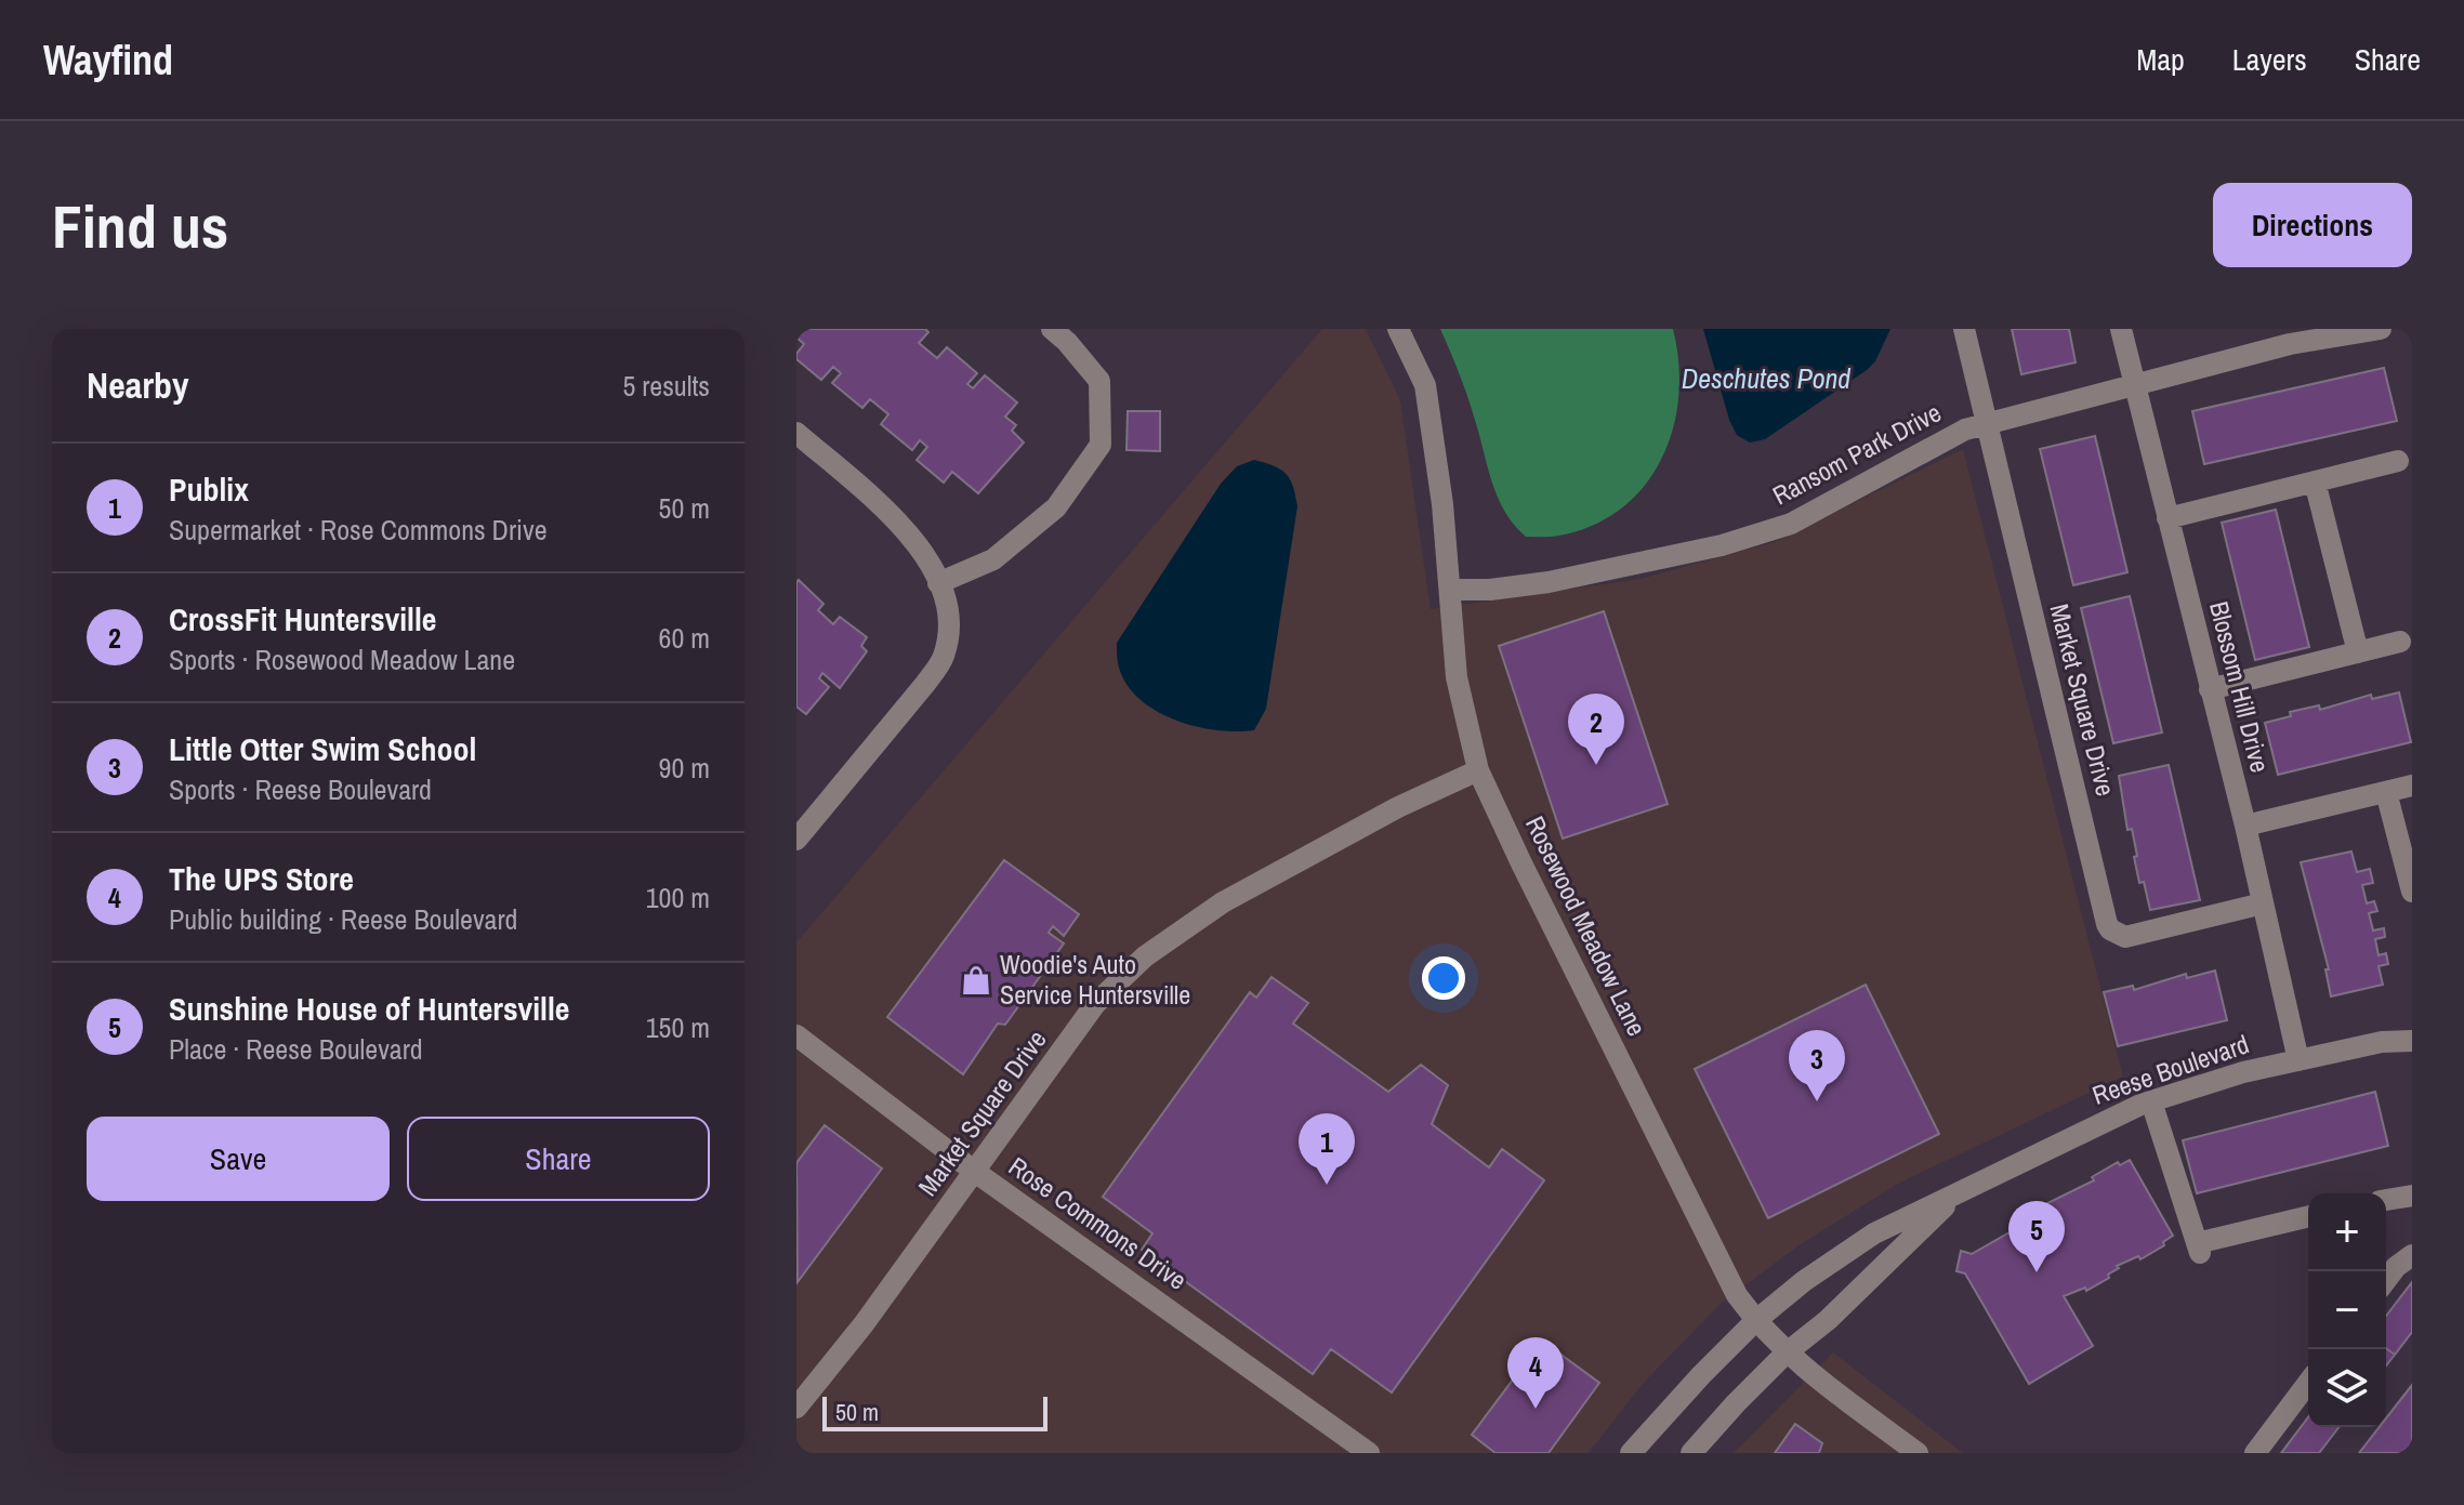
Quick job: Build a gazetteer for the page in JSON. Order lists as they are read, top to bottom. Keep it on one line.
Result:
{"streets":{"street":["Ransom Park Drive","Blossom Hill Drive","Market Square Drive","Rosewood Meadow Lane","Reese Boulevard","Rose Commons Drive"]},"crossings":[["Ransom Park Drive","Blossom Hill Drive"],["Ransom Park Drive","Market Square Drive"],["Ransom Park Drive","Rosewood Meadow Lane"],["Blossom Hill Drive","Market Square Drive"],["Blossom Hill Drive","Reese Boulevard"],["Market Square Drive","Rosewood Meadow Lane"],["Market Square Drive","Rose Commons Drive"],["Rosewood Meadow Lane","Reese Boulevard"]],"water":["Deschutes Pond"],"places":{"shop":["Woodie's Auto Service Huntersville"]},"scale_bar":"50 m","page":{"header":"Wayfind","nav":["Map","Layers","Share"],"buttons":["Directions",["Save","Share"]],"title":"Find us","heading":["Nearby","5 results"],"list":[{"mark":"1","name":"Publix","note":"Supermarket · Rose Commons Drive","value":"50 m"},{"mark":"2","name":"CrossFit Huntersville","note":"Sports · Rosewood Meadow Lane","value":"60 m"},{"mark":"3","name":"Little Otter Swim School","note":"Sports · Reese Boulevard","value":"90 m"},{"mark":"4","name":"The UPS Store","note":"Public building · Reese Boulevard","value":"100 m"},{"mark":"5","name":"Sunshine House of Huntersville","note":"Place · Reese Boulevard","value":"150 m"}],"pins":["2","3","1","5","4"],"map_buttons":["+","−"],"scale":"50 m"}}
